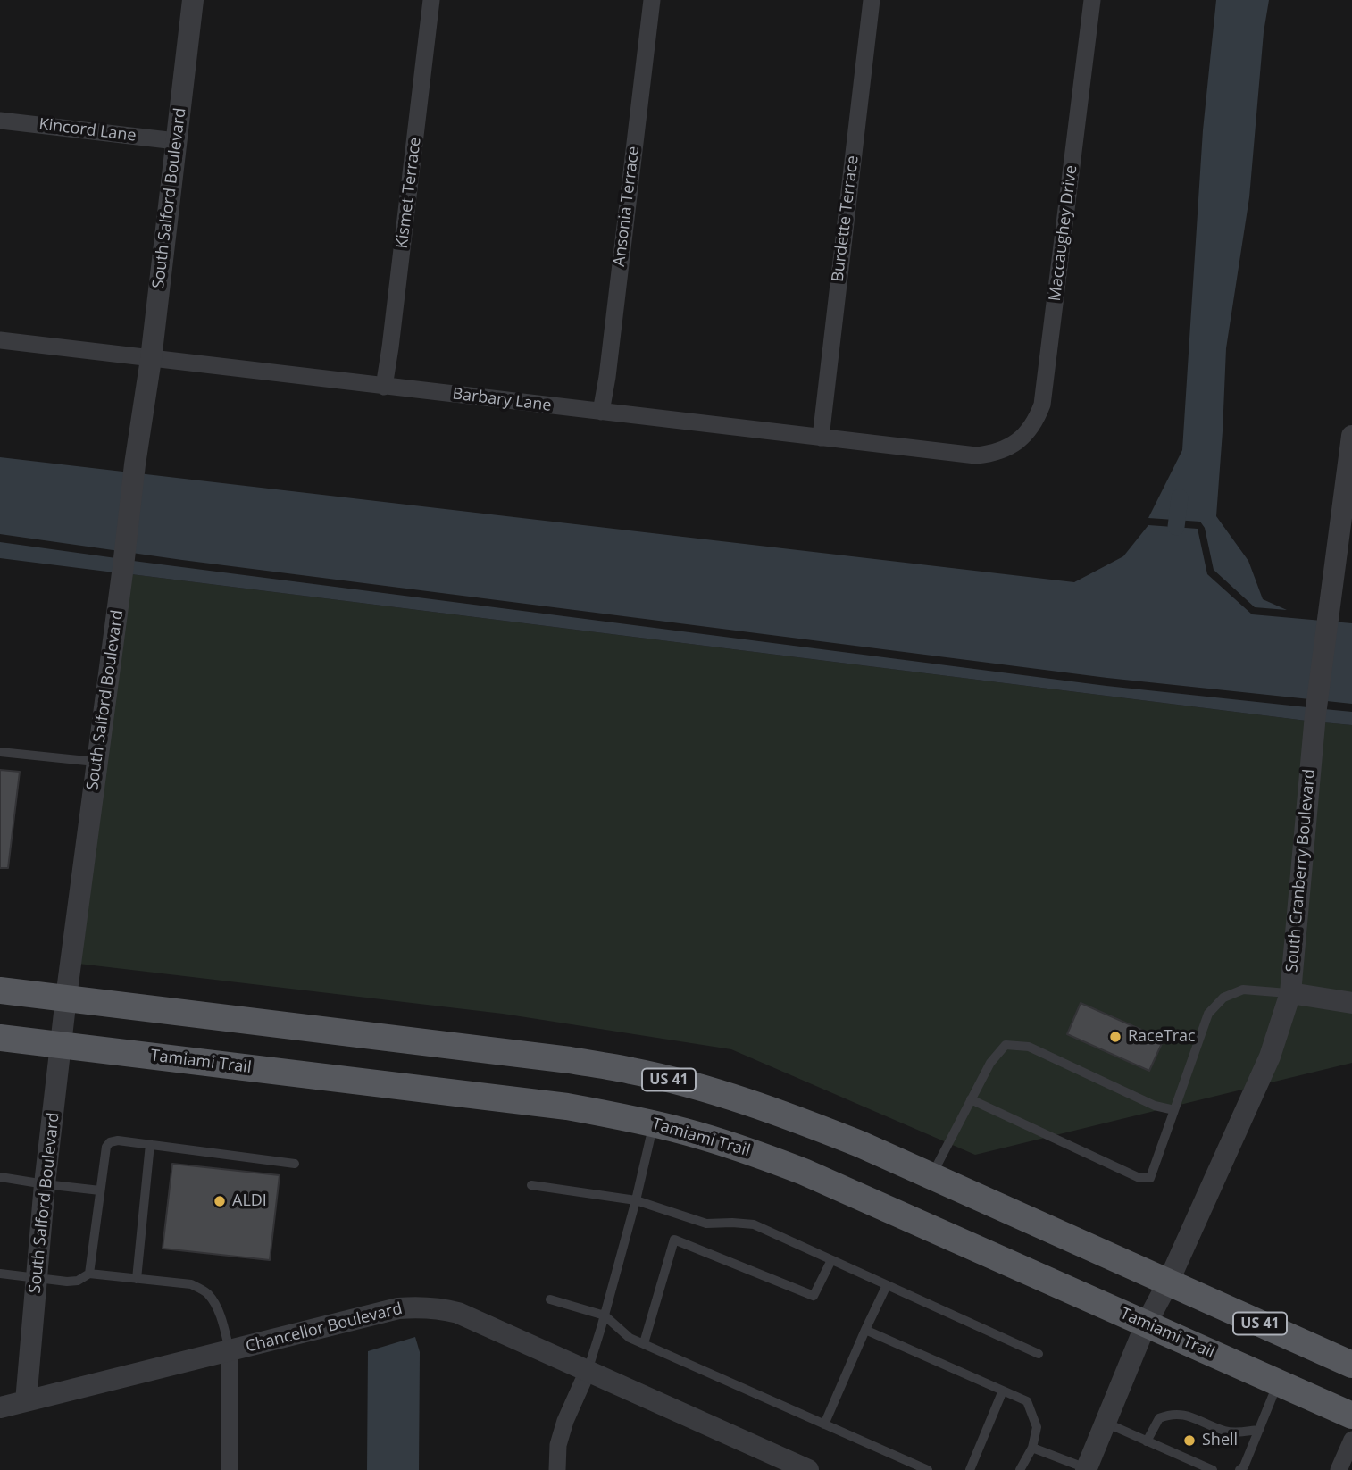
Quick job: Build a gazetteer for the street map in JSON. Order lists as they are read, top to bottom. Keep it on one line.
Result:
{"streets":{"main road":["Tamiami Trail","US 41"],"street":["Kincord Lane","Kismet Terrace","South Salford Boulevard","Ansonia Terrace","Burdette Terrace","Maccaughey Drive","Barbary Lane","South Cranberry Boulevard","Chancellor Boulevard"]},"crossings":[["Kincord Lane","South Salford Boulevard"],["Kismet Terrace","Barbary Lane"],["South Salford Boulevard","Barbary Lane"],["South Salford Boulevard","Tamiami Trail"],["South Salford Boulevard","US 41"],["South Salford Boulevard","Chancellor Boulevard"],["Ansonia Terrace","Barbary Lane"],["Burdette Terrace","Barbary Lane"],["Maccaughey Drive","Barbary Lane"],["South Cranberry Boulevard","Tamiami Trail"],["South Cranberry Boulevard","US 41"]],"places":["RaceTrac","ALDI","Shell"]}
